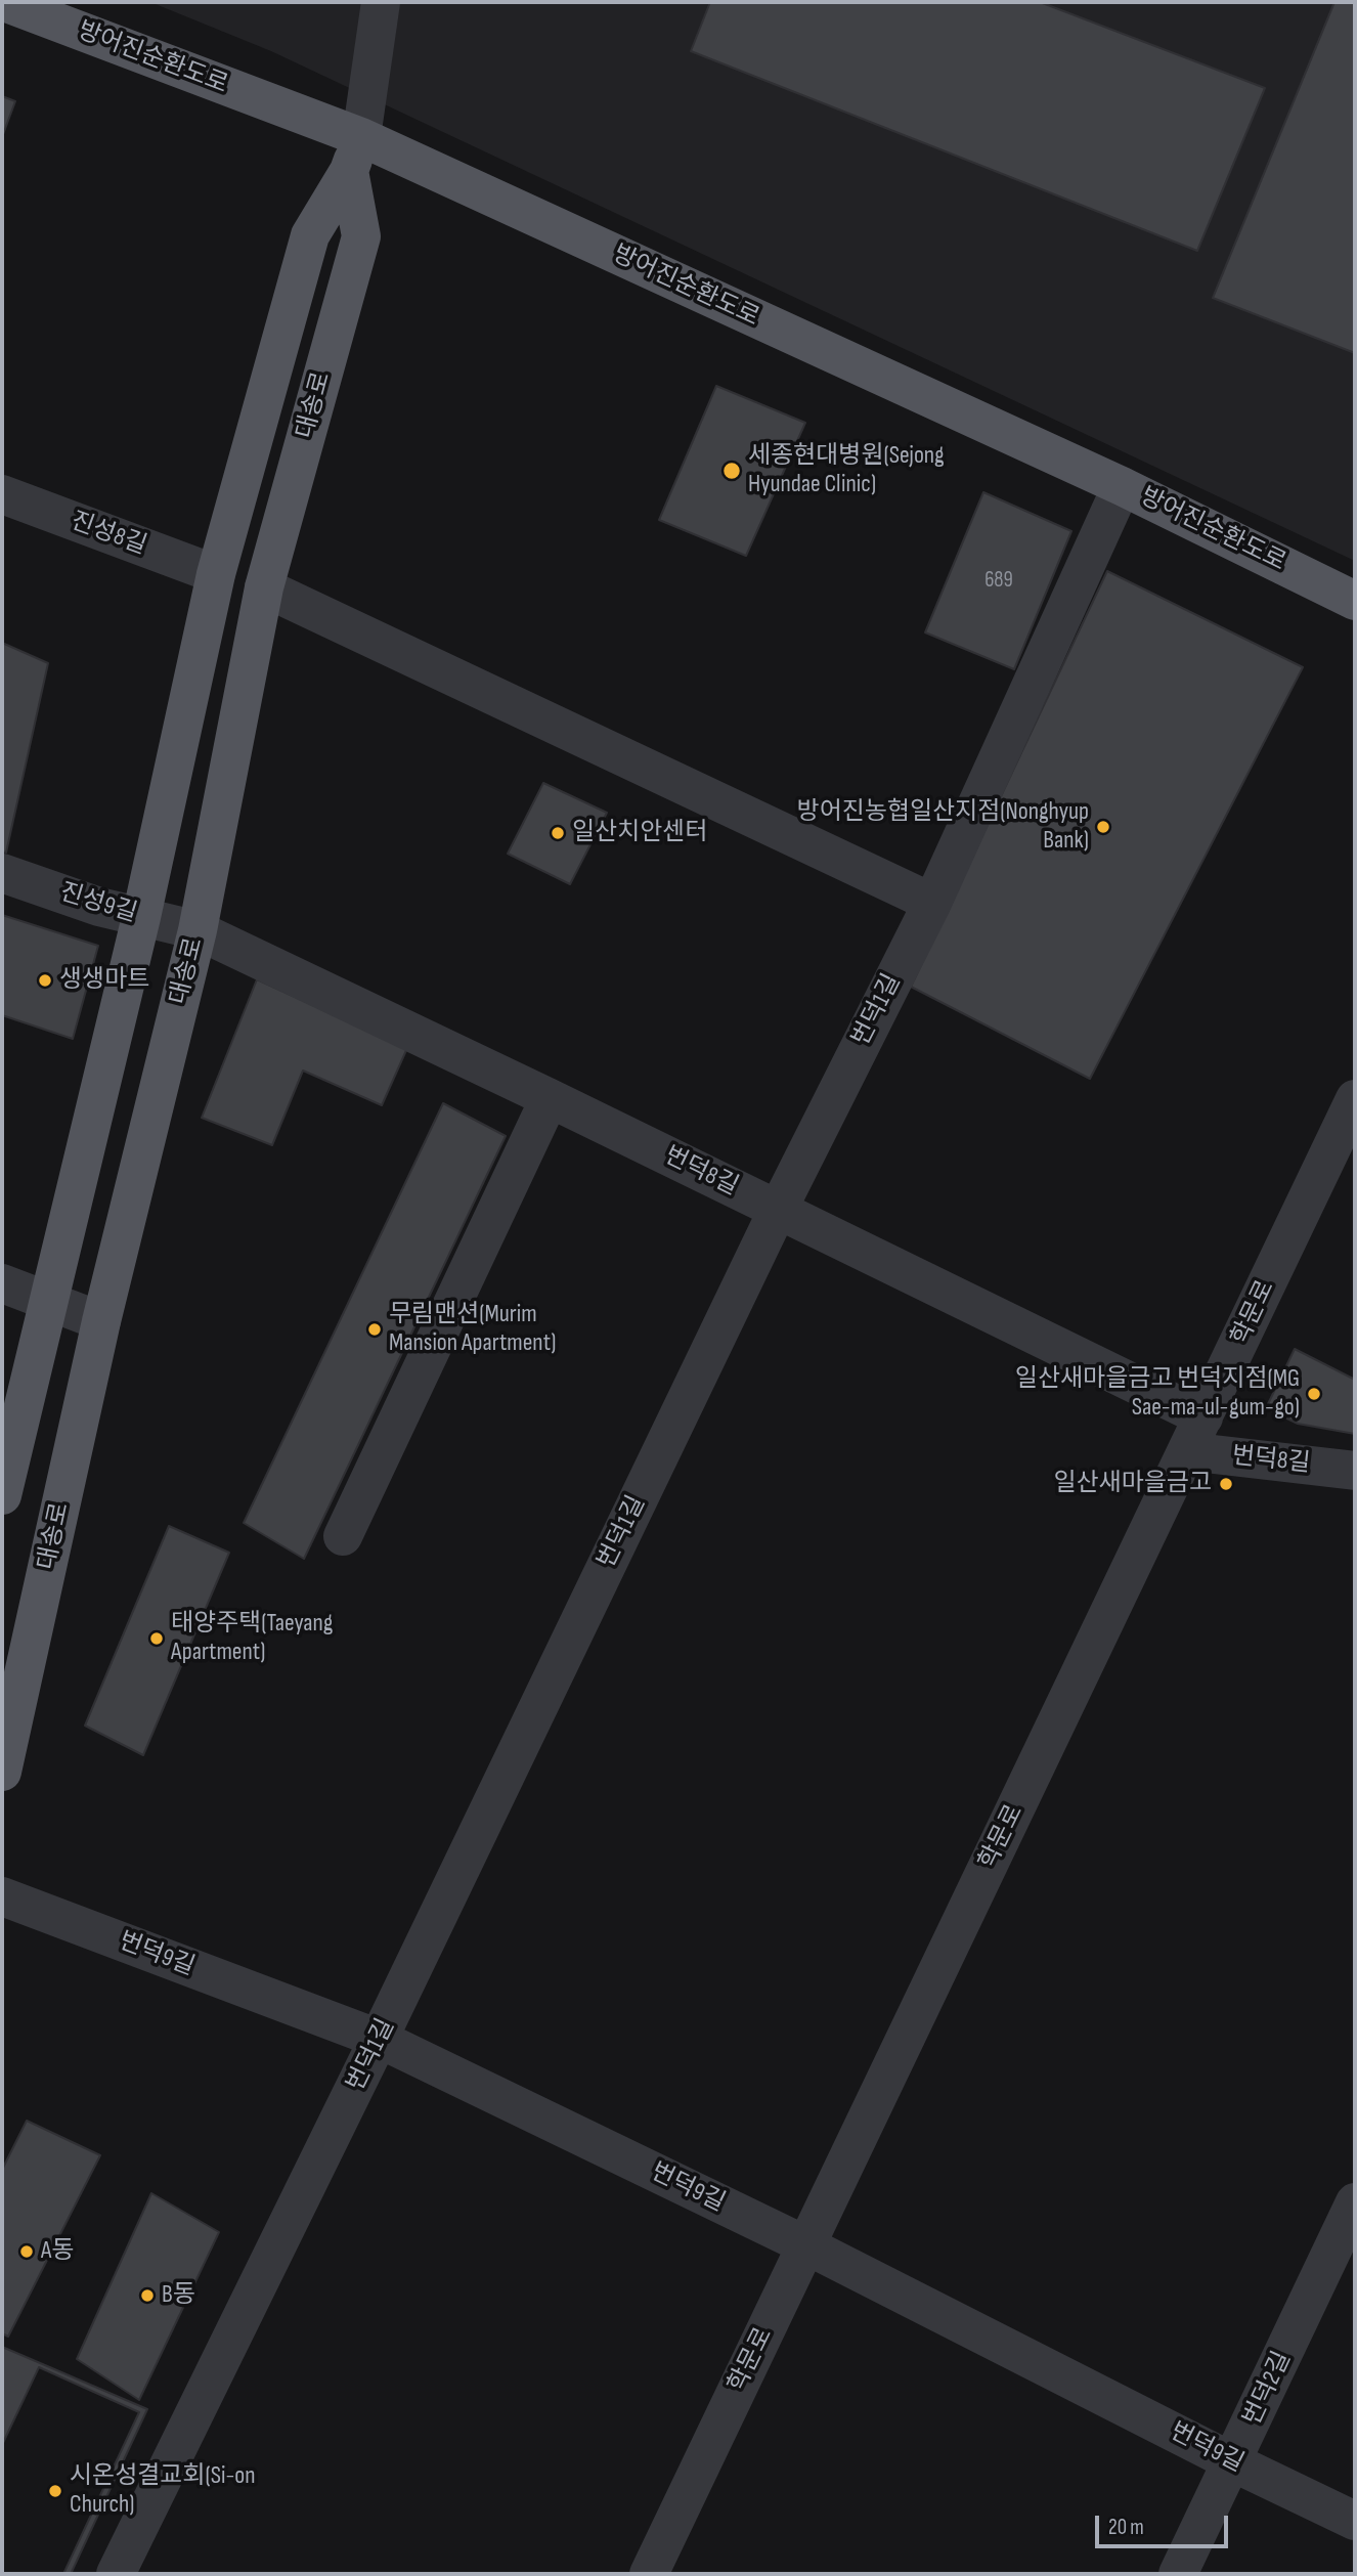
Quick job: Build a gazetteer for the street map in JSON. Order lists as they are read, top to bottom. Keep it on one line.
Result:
{"streets":{"main road":["방어진순환도로","대송로"],"street":["진성8길","진성9길","번덕1길","번덕8길","학문로","번덕9길","번덕2길"]},"crossings":[["방어진순환도로","대송로"],["방어진순환도로","번덕1길"],["대송로","진성8길"],["대송로","진성9길"],["대송로","번덕8길"],["진성9길","번덕8길"],["번덕1길","번덕8길"],["번덕1길","번덕9길"],["번덕8길","학문로"],["학문로","번덕9길"],["번덕9길","번덕2길"]],"places":["세종현대병원(Sejong Hyundae Clinic)","방어진농협일산지점(Nonghyup Bank)","일산치안센터","생생마트","무림맨션(Murim Mansion Apartment)","일산새마을금고 번덕지점(MG Sae-ma-ul-gum-go)","일산새마을금고","태양주택(Taeyang Apartment)","A동","B동","시온성결교회(Si-on Church)"],"house_numbers":["689"],"scale_bar":"20 m"}
